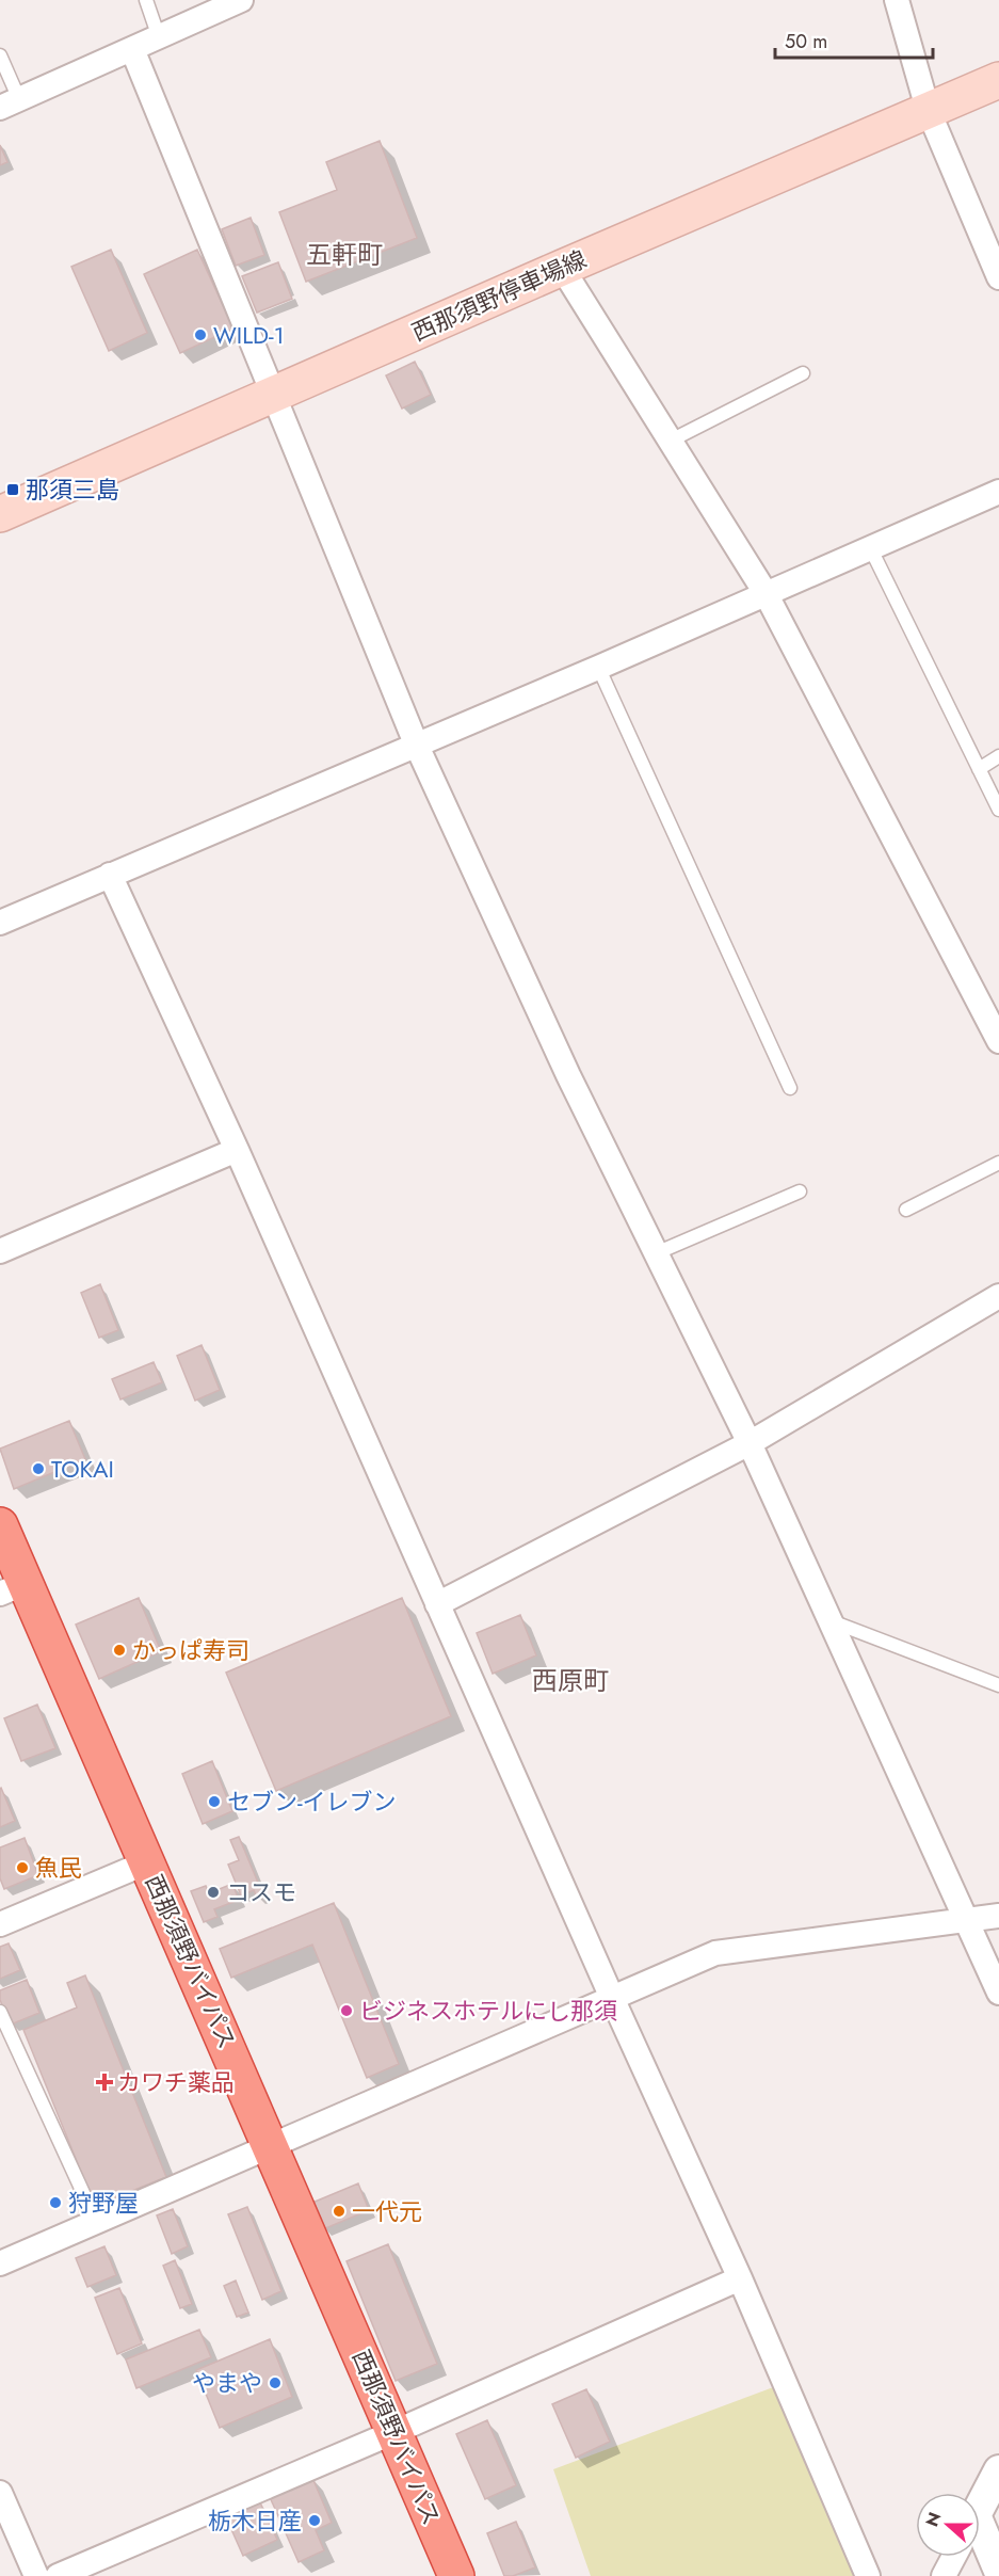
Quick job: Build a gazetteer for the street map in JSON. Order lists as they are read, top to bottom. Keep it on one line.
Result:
{"streets":{"highway":["西那須野バイパス"],"main road":["西那須野停車場線"]},"districts":["五軒町","西原町"],"places":{"other":["WILD-1","TOKAI","かっぱ寿司","セブン-イレブン","魚民","コスモ","ビジネスホテルにし那須","狩野屋","一代元","やまや","栃木日産"],"transit":["那須三島"],"health":["カワチ薬品"]},"scale_bar":"50 m","north":"left"}
